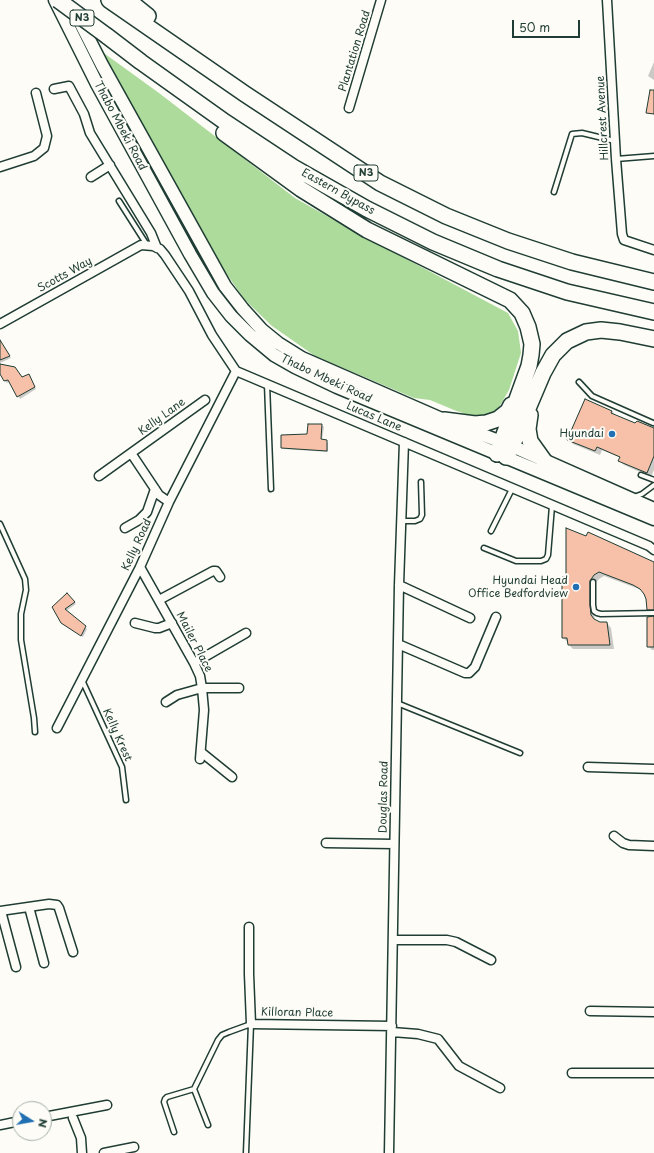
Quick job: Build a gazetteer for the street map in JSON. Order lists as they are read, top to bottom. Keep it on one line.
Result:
{"streets":{"highway":["N3","Eastern Bypass"],"main road":["Thabo Mbeki Road"],"street":["Plantation Road","Hillcrest Avenue","Scotts Way","Kelly Lane","Lucas Lane","Kelly Road","Mailer Place","Douglas Road","Killoran Place"],"lane":["Kelly Krest"]},"crossings":[["Thabo Mbeki Road","Eastern Bypass"],["Lucas Lane","Kelly Road"],["Lucas Lane","Douglas Road"],["Kelly Road","Mailer Place"],["Kelly Road","Kelly Krest"],["Douglas Road","Killoran Place"]],"places":["Hyundai","Hyundai Head Office Bedfordview"],"scale_bar":"50 m","north":"right"}
